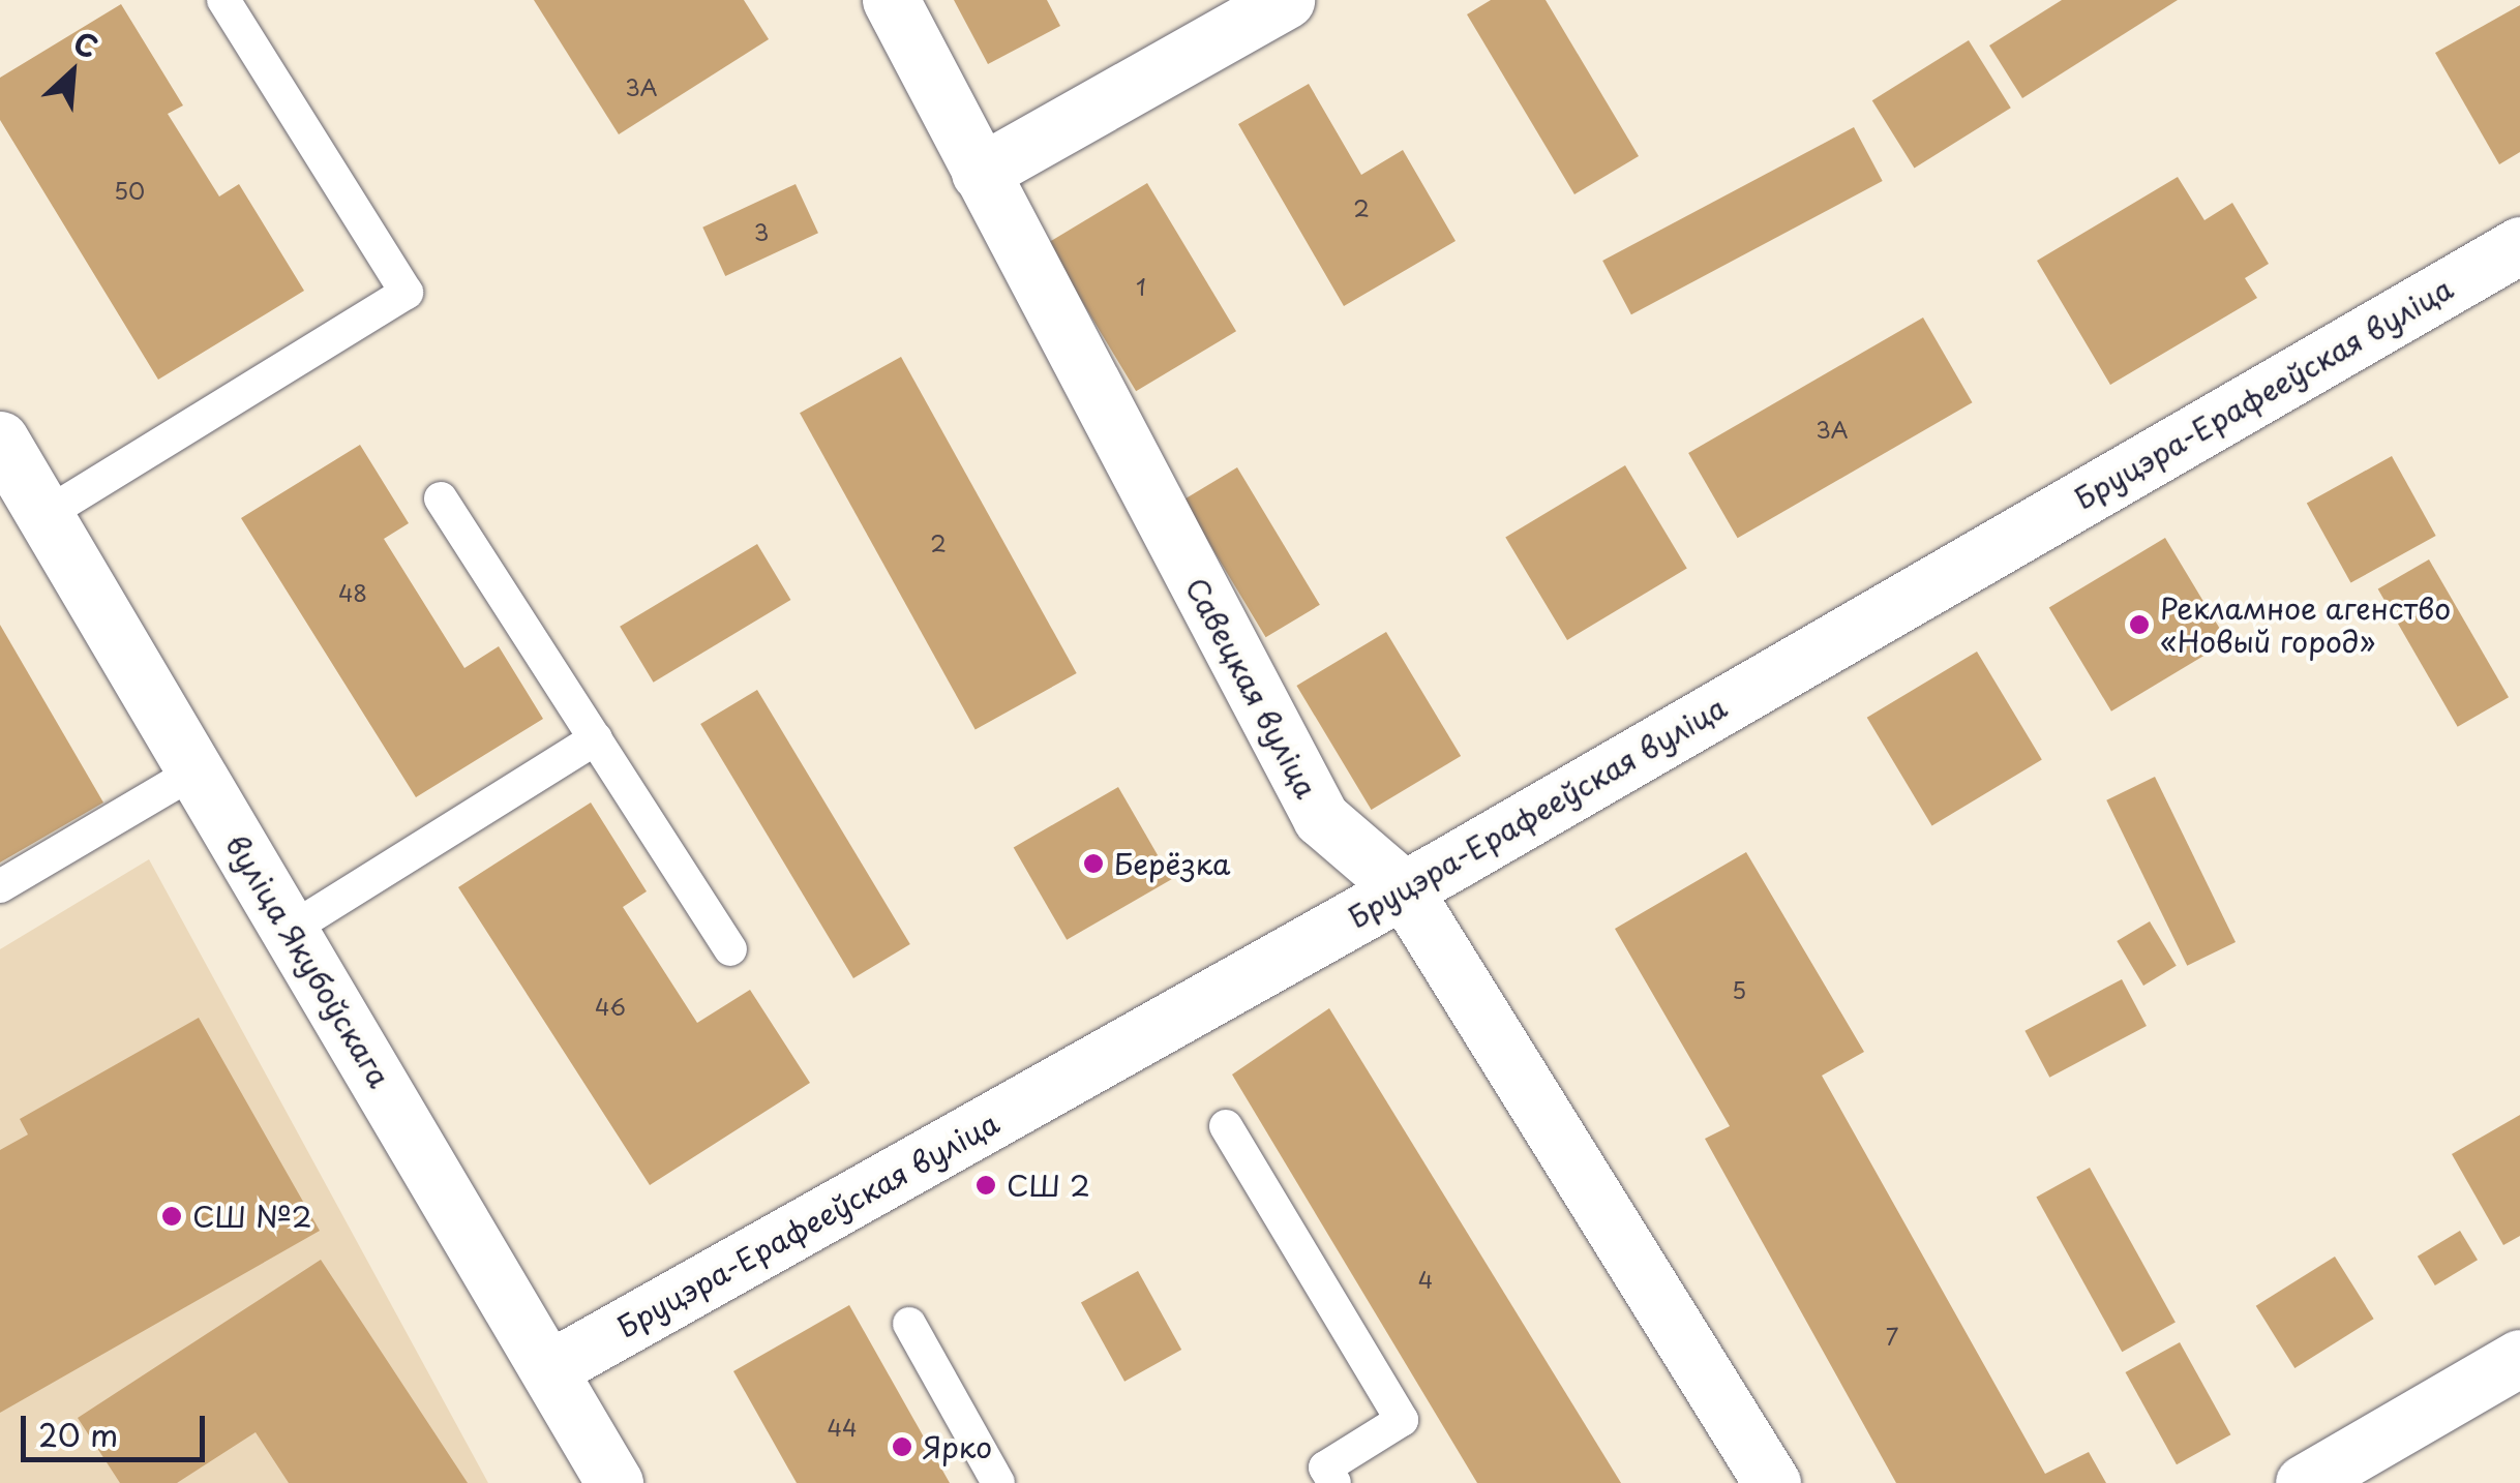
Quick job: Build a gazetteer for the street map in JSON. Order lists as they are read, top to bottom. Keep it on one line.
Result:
{"streets":{"main road":["Бруцэра-Ерафееўская вуліца","Савецкая вуліца","вуліца Якубоўскага"]},"crossings":[["Бруцэра-Ерафееўская вуліца","Савецкая вуліца"],["Бруцэра-Ерафееўская вуліца","вуліца Якубоўскага"]],"places":["Рекламное агенство «Новый город»","Берёзка","СШ 2","СШ №2","Ярко"],"house_numbers":["3А","50","2","3","1","3А","2","48","5","46","4","7","44"],"scale_bar":"20 m","north":"top right"}
